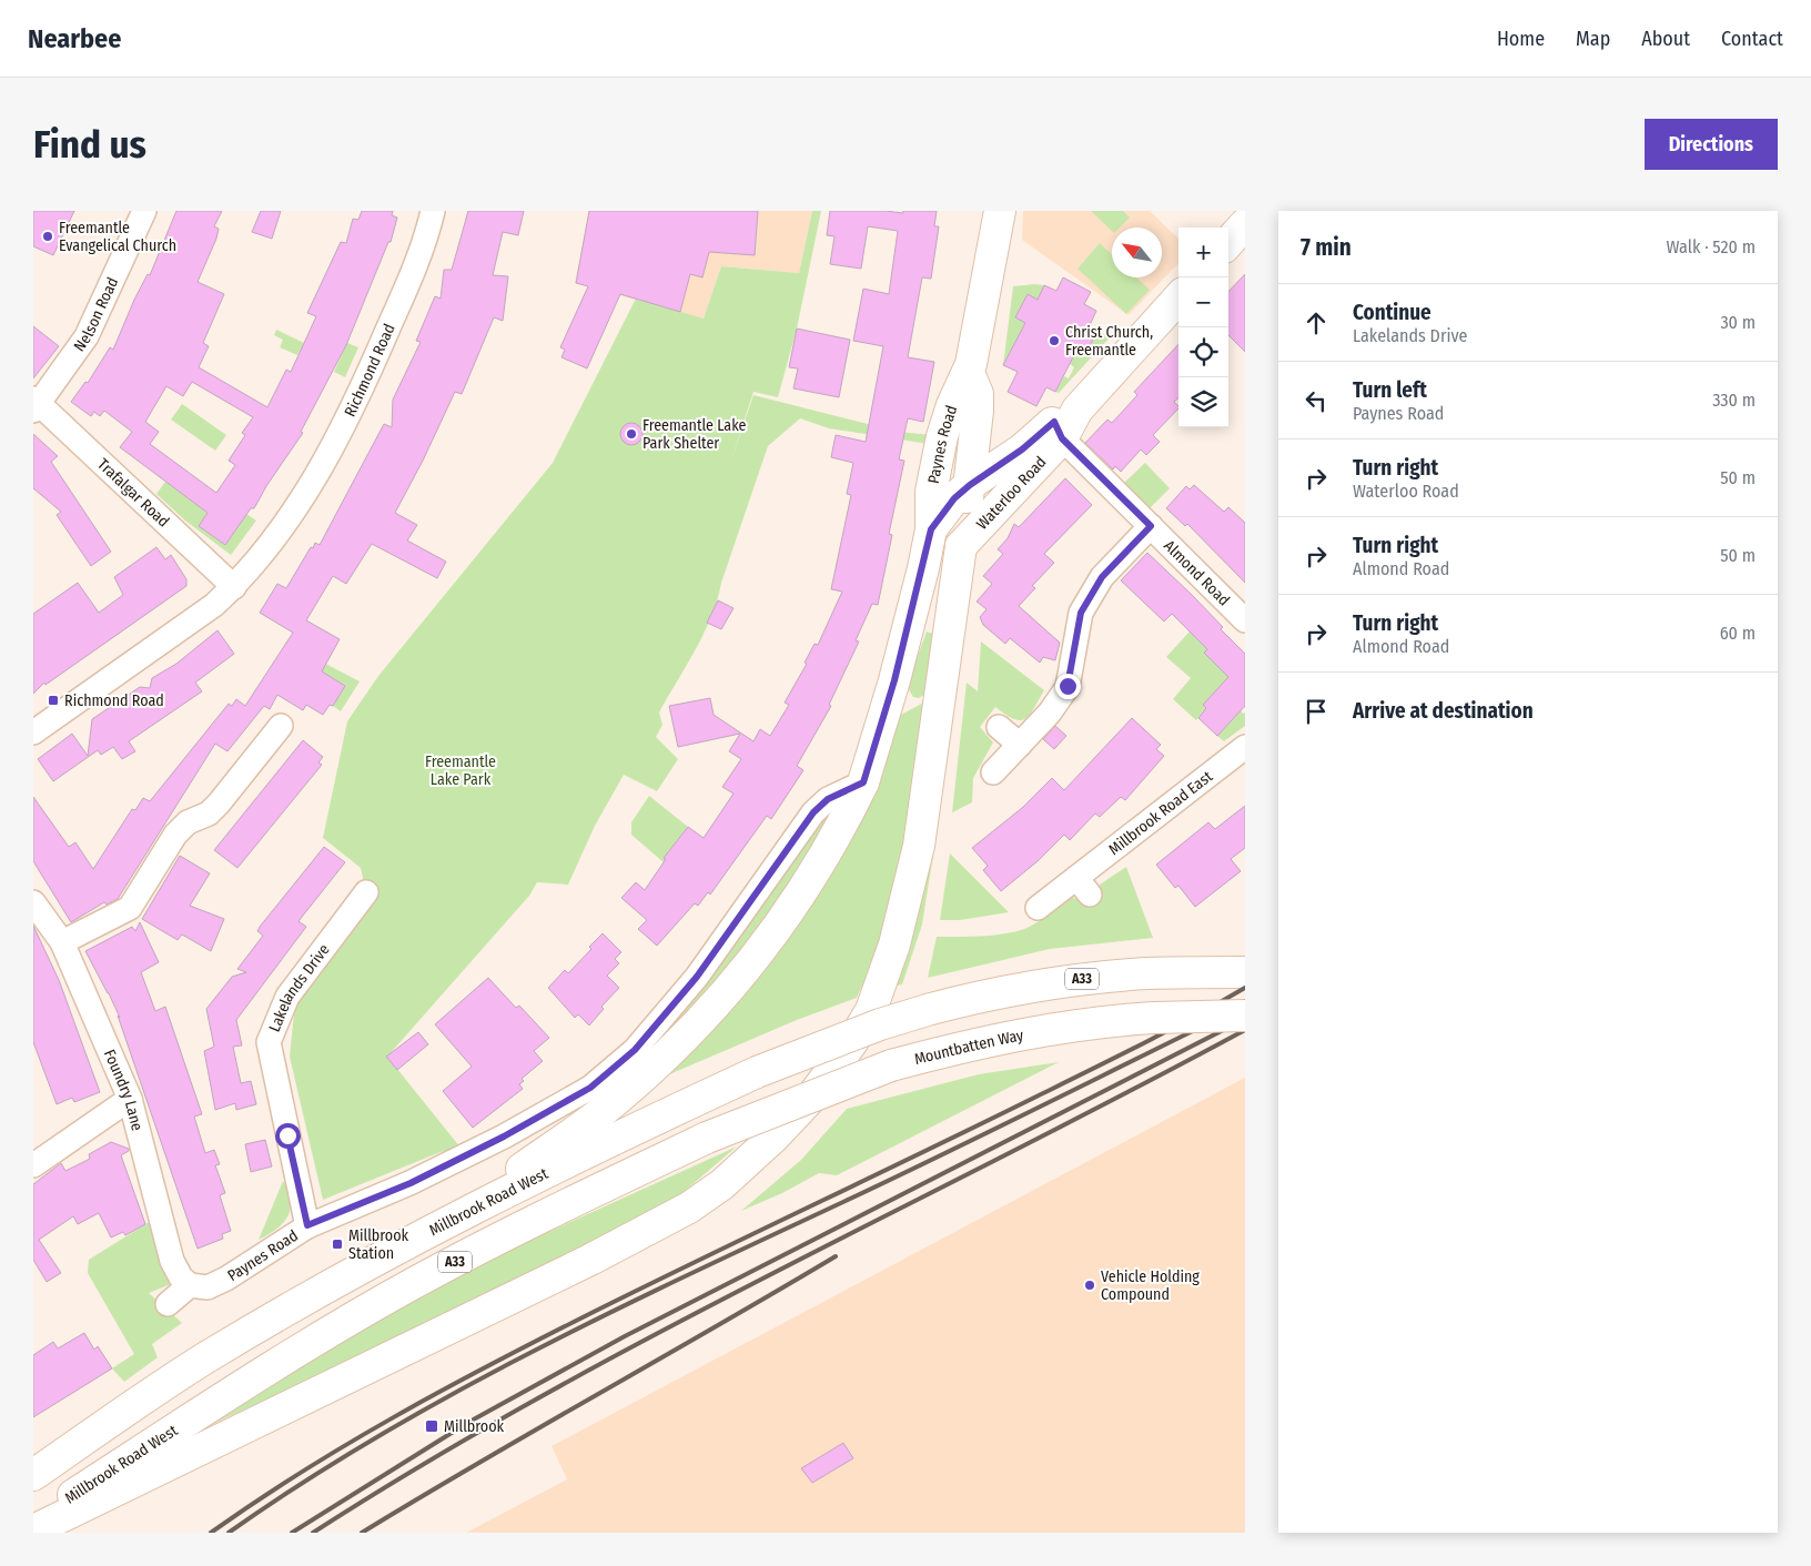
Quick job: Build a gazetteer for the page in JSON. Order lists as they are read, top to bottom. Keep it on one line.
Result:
{"streets":{"main road":["Paynes Road","Waterloo Road","A33","Mountbatten Way","Millbrook Road West"],"street":["Nelson Road","Richmond Road","Trafalgar Road","Almond Road","Millbrook Road East","Lakelands Drive","Foundry Lane"]},"crossings":[["Nelson Road","Trafalgar Road"],["Richmond Road","Trafalgar Road"],["Paynes Road","Waterloo Road"],["Paynes Road","Lakelands Drive"],["Paynes Road","Foundry Lane"],["Waterloo Road","Almond Road"],["Mountbatten Way","Millbrook Road West"]],"parks":["Freemantle Lake Park"],"places":{"other":["Freemantle Evangelical Church","Christ Church, Freemantle","Freemantle Lake Park Shelter","Vehicle Holding Compound"],"transit":["Richmond Road","Millbrook Station","Millbrook"]},"north":"top left","page":{"header":"Nearbee","nav":["Home","Map","About","Contact"],"buttons":"Directions","title":"Find us","heading":["7 min","Walk · 520 m"],"map_buttons":["+","−"],"list":[["Continue","Lakelands Drive","30 m"],["Turn left","Paynes Road","330 m"],["Turn right","Waterloo Road","50 m"],["Turn right","Almond Road","50 m"],["Turn right","Almond Road","60 m"],"Arrive at destination"]}}
